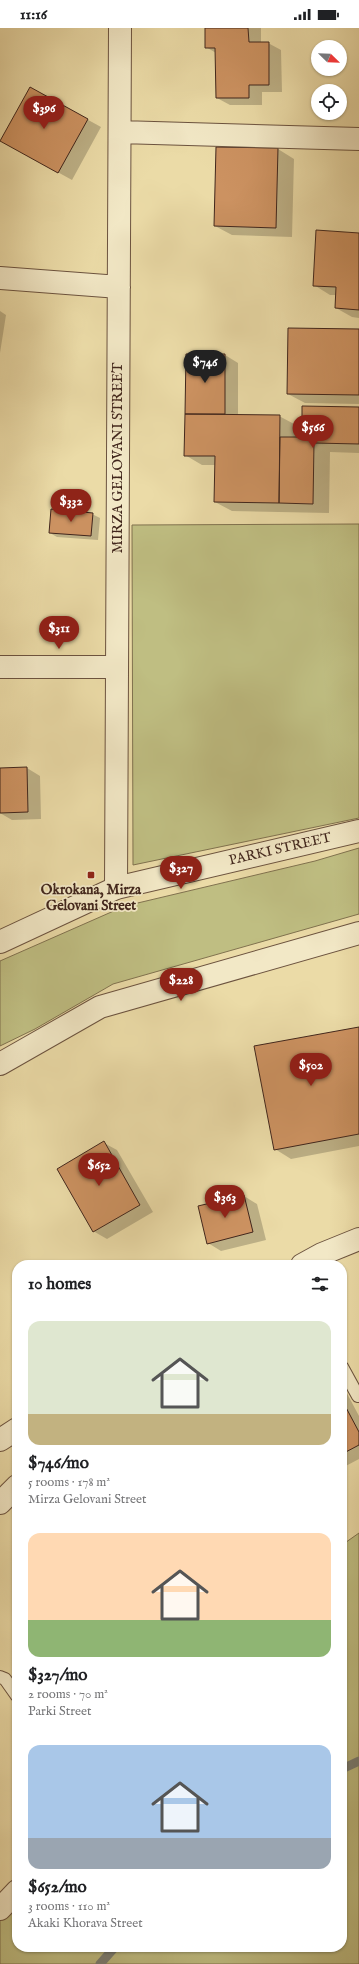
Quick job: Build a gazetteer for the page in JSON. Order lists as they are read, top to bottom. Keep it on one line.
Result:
{"streets":{"street":["MIRZA GELOVANI STREET","PARKI STREET"]},"crossings":[["MIRZA GELOVANI STREET","PARKI STREET"]],"places":{"transit":["Okrokana, Mirza Gelovani Street"]},"north":"bottom right","page":{"status":"11:16","price":["$396","$746","$566","$332","$311","$327","$228","$502","$652","$363"],"heading":"10 homes","list":[{"name":"$746/mo","note":"5 rooms · 178 m² · Mirza Gelovani Street"},{"name":"$327/mo","note":"2 rooms · 70 m² · Parki Street"},{"name":"$652/mo","note":"3 rooms · 110 m² · Akaki Khorava Street"}]}}
